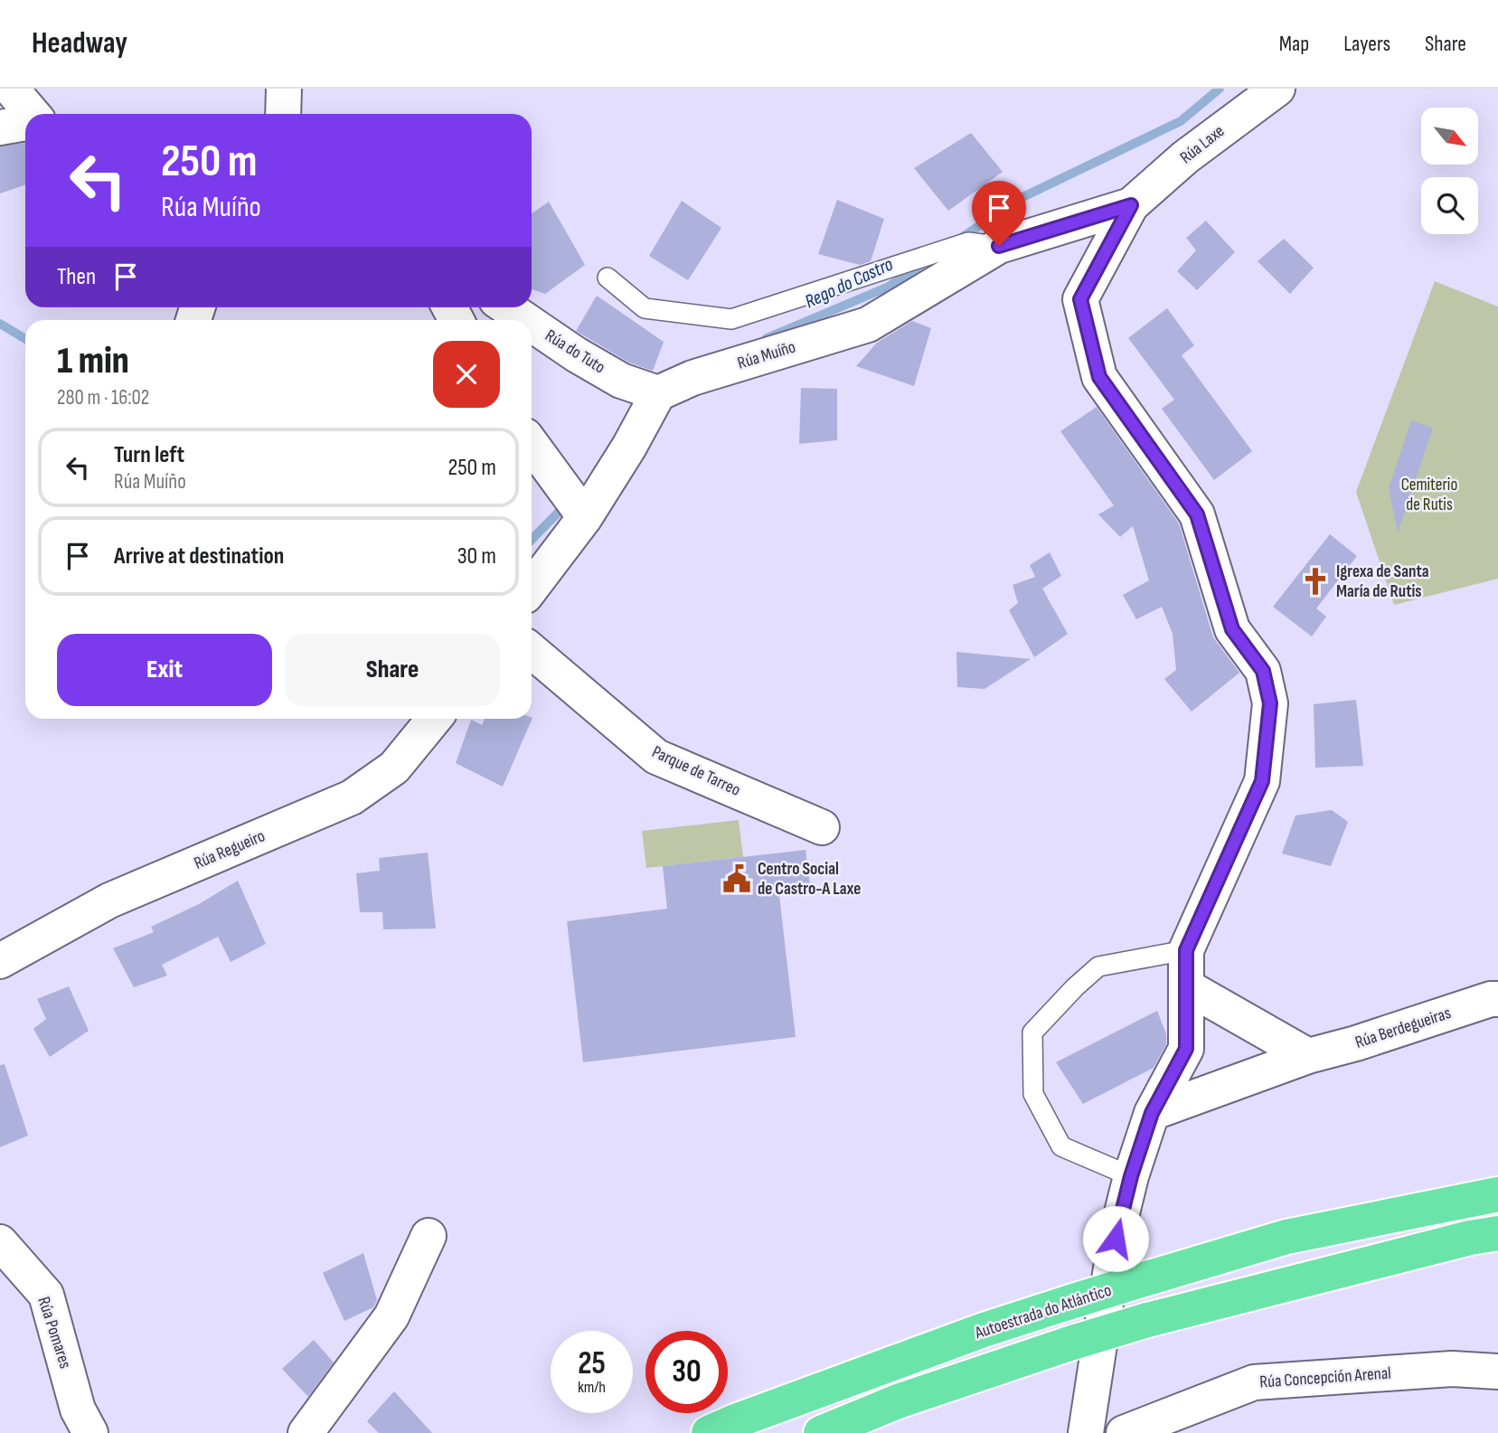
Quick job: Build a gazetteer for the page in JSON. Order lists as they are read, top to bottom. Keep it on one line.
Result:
{"streets":{"highway":["Autoestrada do Atlántico"],"street":["Rúa Laxe","Rúa do Tuto","Rúa Muíño","Parque de Tarreo","Rúa Regueiro","Rúa Berdegueiras","Rúa Pomares","Rúa Concepción Arenal"]},"crossings":[["Rúa Laxe","Rúa Muíño"],["Rúa do Tuto","Rúa Muíño"]],"water":["Rego do Castro"],"parks":["Cemiterio de Rutis"],"places":{"church":["Igrexa de Santa María de Rutis"],"public building":["Centro Social de Castro-A Laxe"]},"north":"bottom right","page":{"header":"Headway","nav":["Map","Layers","Share"],"turn":["250 m","Rúa Muíño"],"then":"Then","heading":["1 min","280 m · 16:02"],"list":[{"name":"Turn left","note":"Rúa Muíño","value":"250 m"},{"name":"Arrive at destination","value":"30 m"}],"buttons":["Exit","Share"],"speed":"25 km/h","limit":"30"}}
